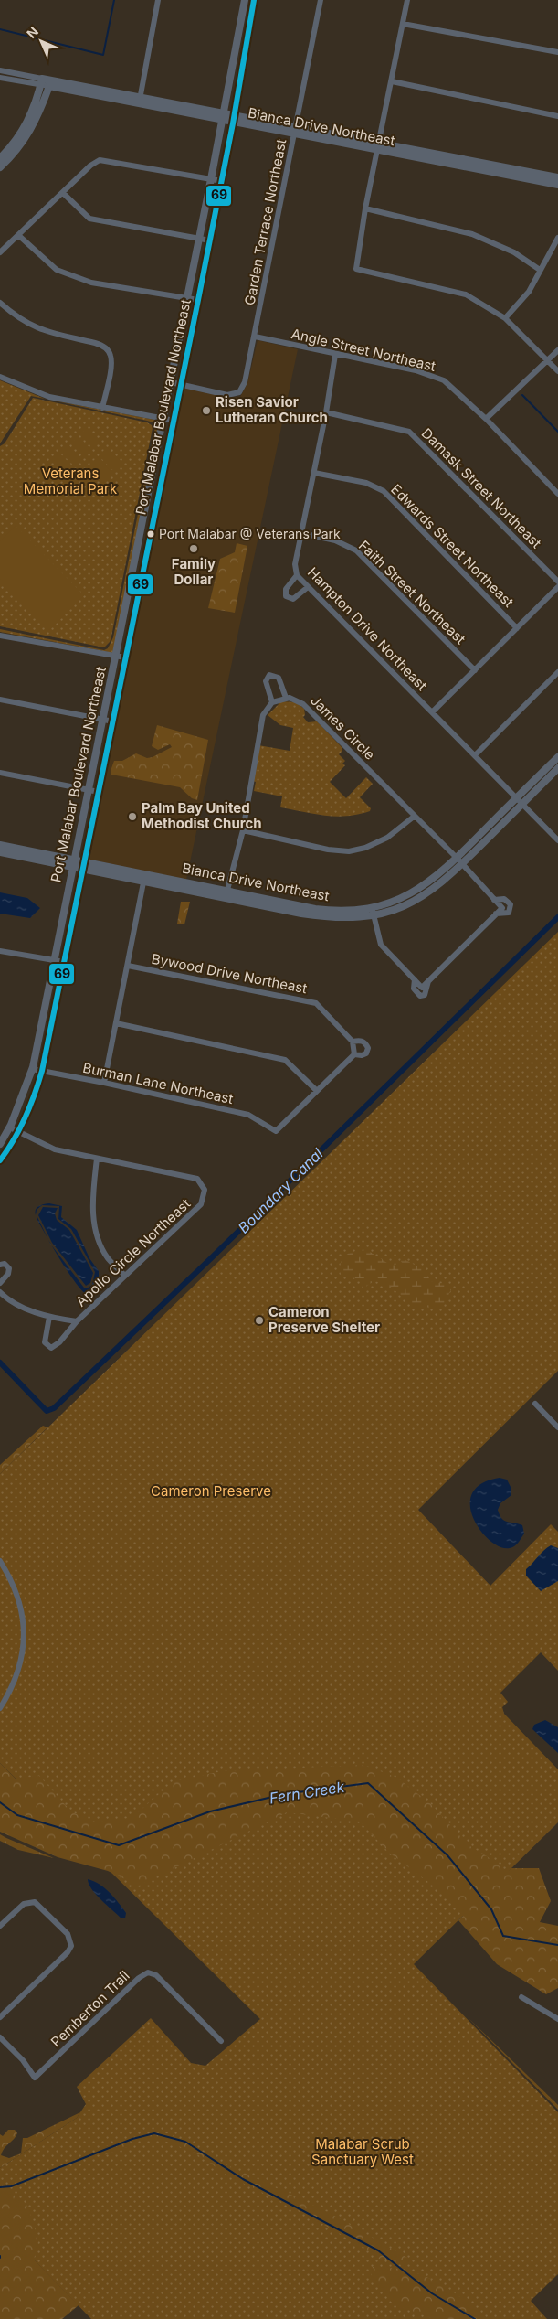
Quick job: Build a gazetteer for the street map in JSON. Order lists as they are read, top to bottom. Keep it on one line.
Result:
{"streets":{"street":["Bianca Drive Northeast","Garden Terrace Northeast","Angle Street Northeast","Port Malabar Boulevard Northeast","Damask Street Northeast","Edwards Street Northeast","Faith Street Northeast","Hampton Drive Northeast","James Circle","Bywood Drive Northeast","Burman Lane Northeast","Apollo Circle Northeast","Pemberton Trail"]},"crossings":[["Bianca Drive Northeast","Garden Terrace Northeast"],["Bianca Drive Northeast","Port Malabar Boulevard Northeast"],["Bianca Drive Northeast","Hampton Drive Northeast"],["Bianca Drive Northeast","James Circle"],["Garden Terrace Northeast","Angle Street Northeast"],["Garden Terrace Northeast","Port Malabar Boulevard Northeast"],["Angle Street Northeast","Hampton Drive Northeast"],["Port Malabar Boulevard Northeast","Burman Lane Northeast"],["Port Malabar Boulevard Northeast","Apollo Circle Northeast"],["Damask Street Northeast","Hampton Drive Northeast"],["Edwards Street Northeast","Hampton Drive Northeast"],["Faith Street Northeast","Hampton Drive Northeast"]],"water":["Boundary Canal","Fern Creek"],"parks":["Veterans Memorial Park","Cameron Preserve","Malabar Scrub Sanctuary West"],"places":["Risen Savior Lutheran Church","Port Malabar @ Veterans Park","Family Dollar","Palm Bay United Methodist Church","Cameron Preserve Shelter"],"lines":["transit line 69"],"north":"top left"}
